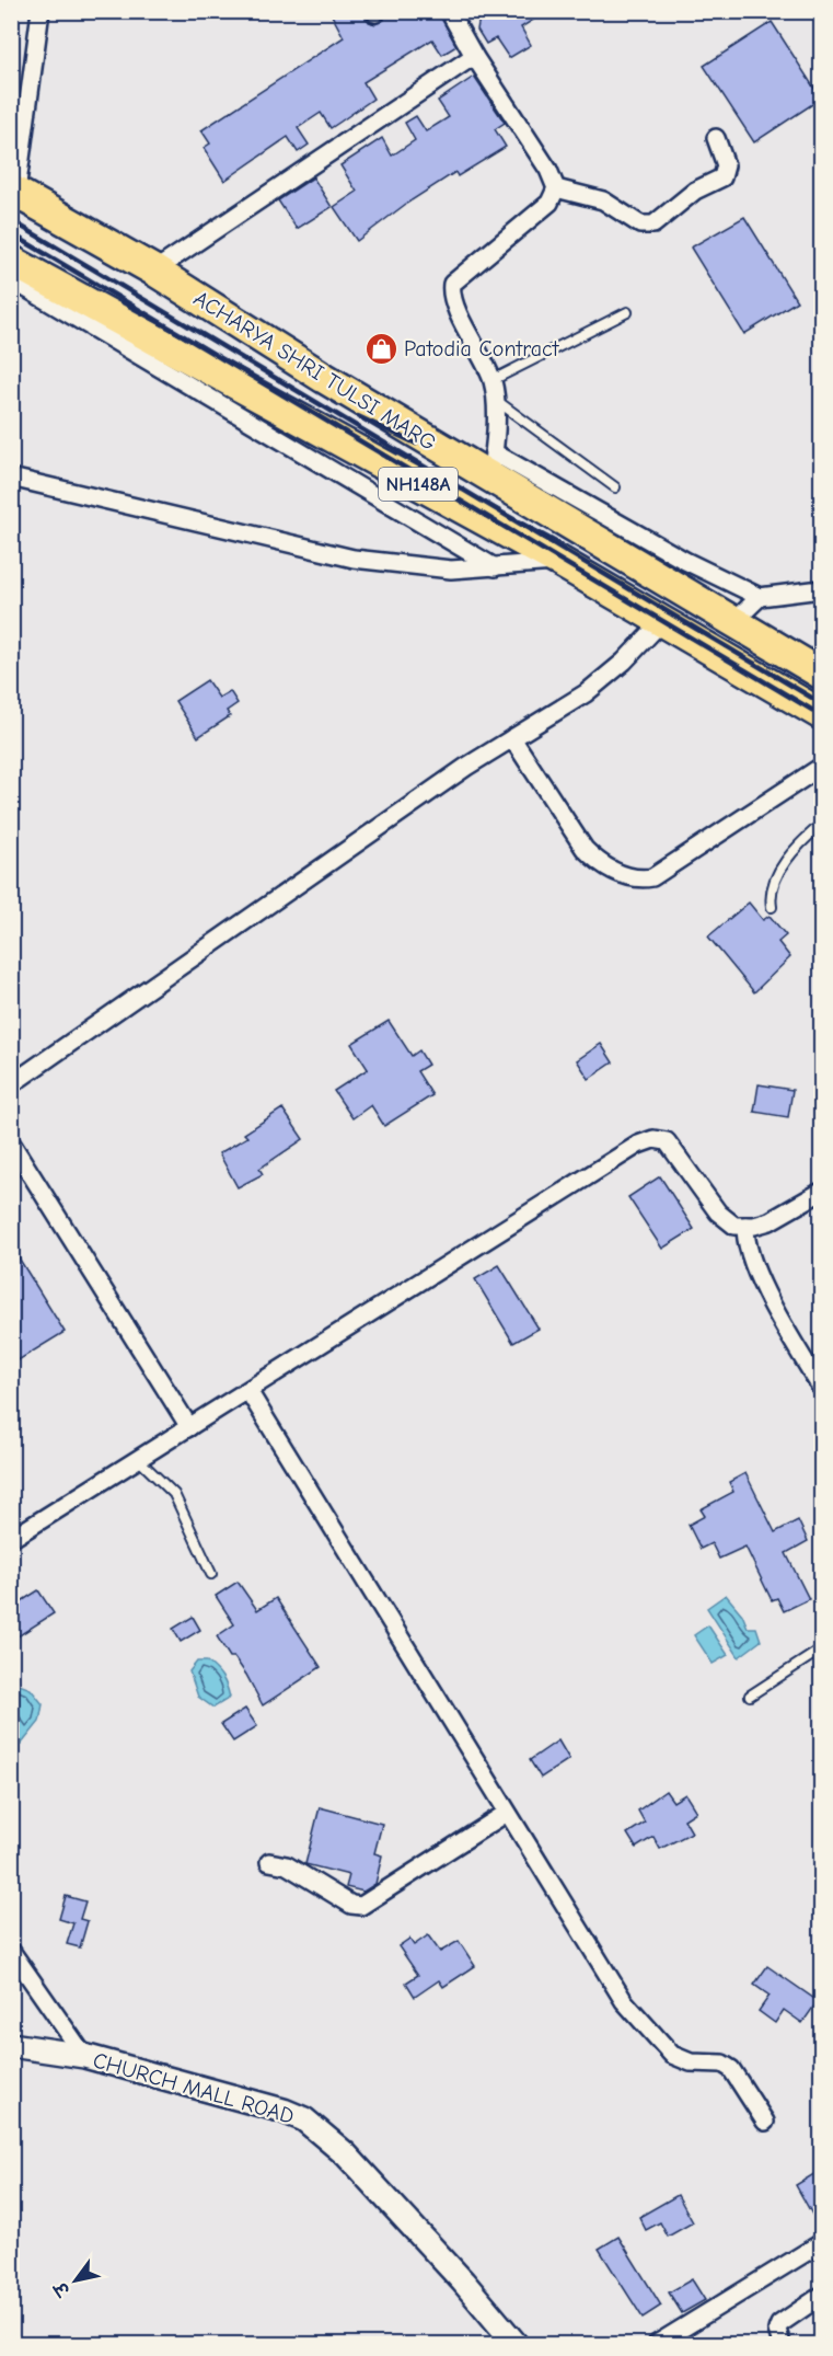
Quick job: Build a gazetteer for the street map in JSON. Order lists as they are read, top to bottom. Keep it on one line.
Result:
{"streets":{"highway":["ACHARYA SHRI TULSI MARG","NH148A"],"street":["CHURCH MALL ROAD"]},"places":{"shop":["Patodia Contract"]},"north":"bottom left"}
